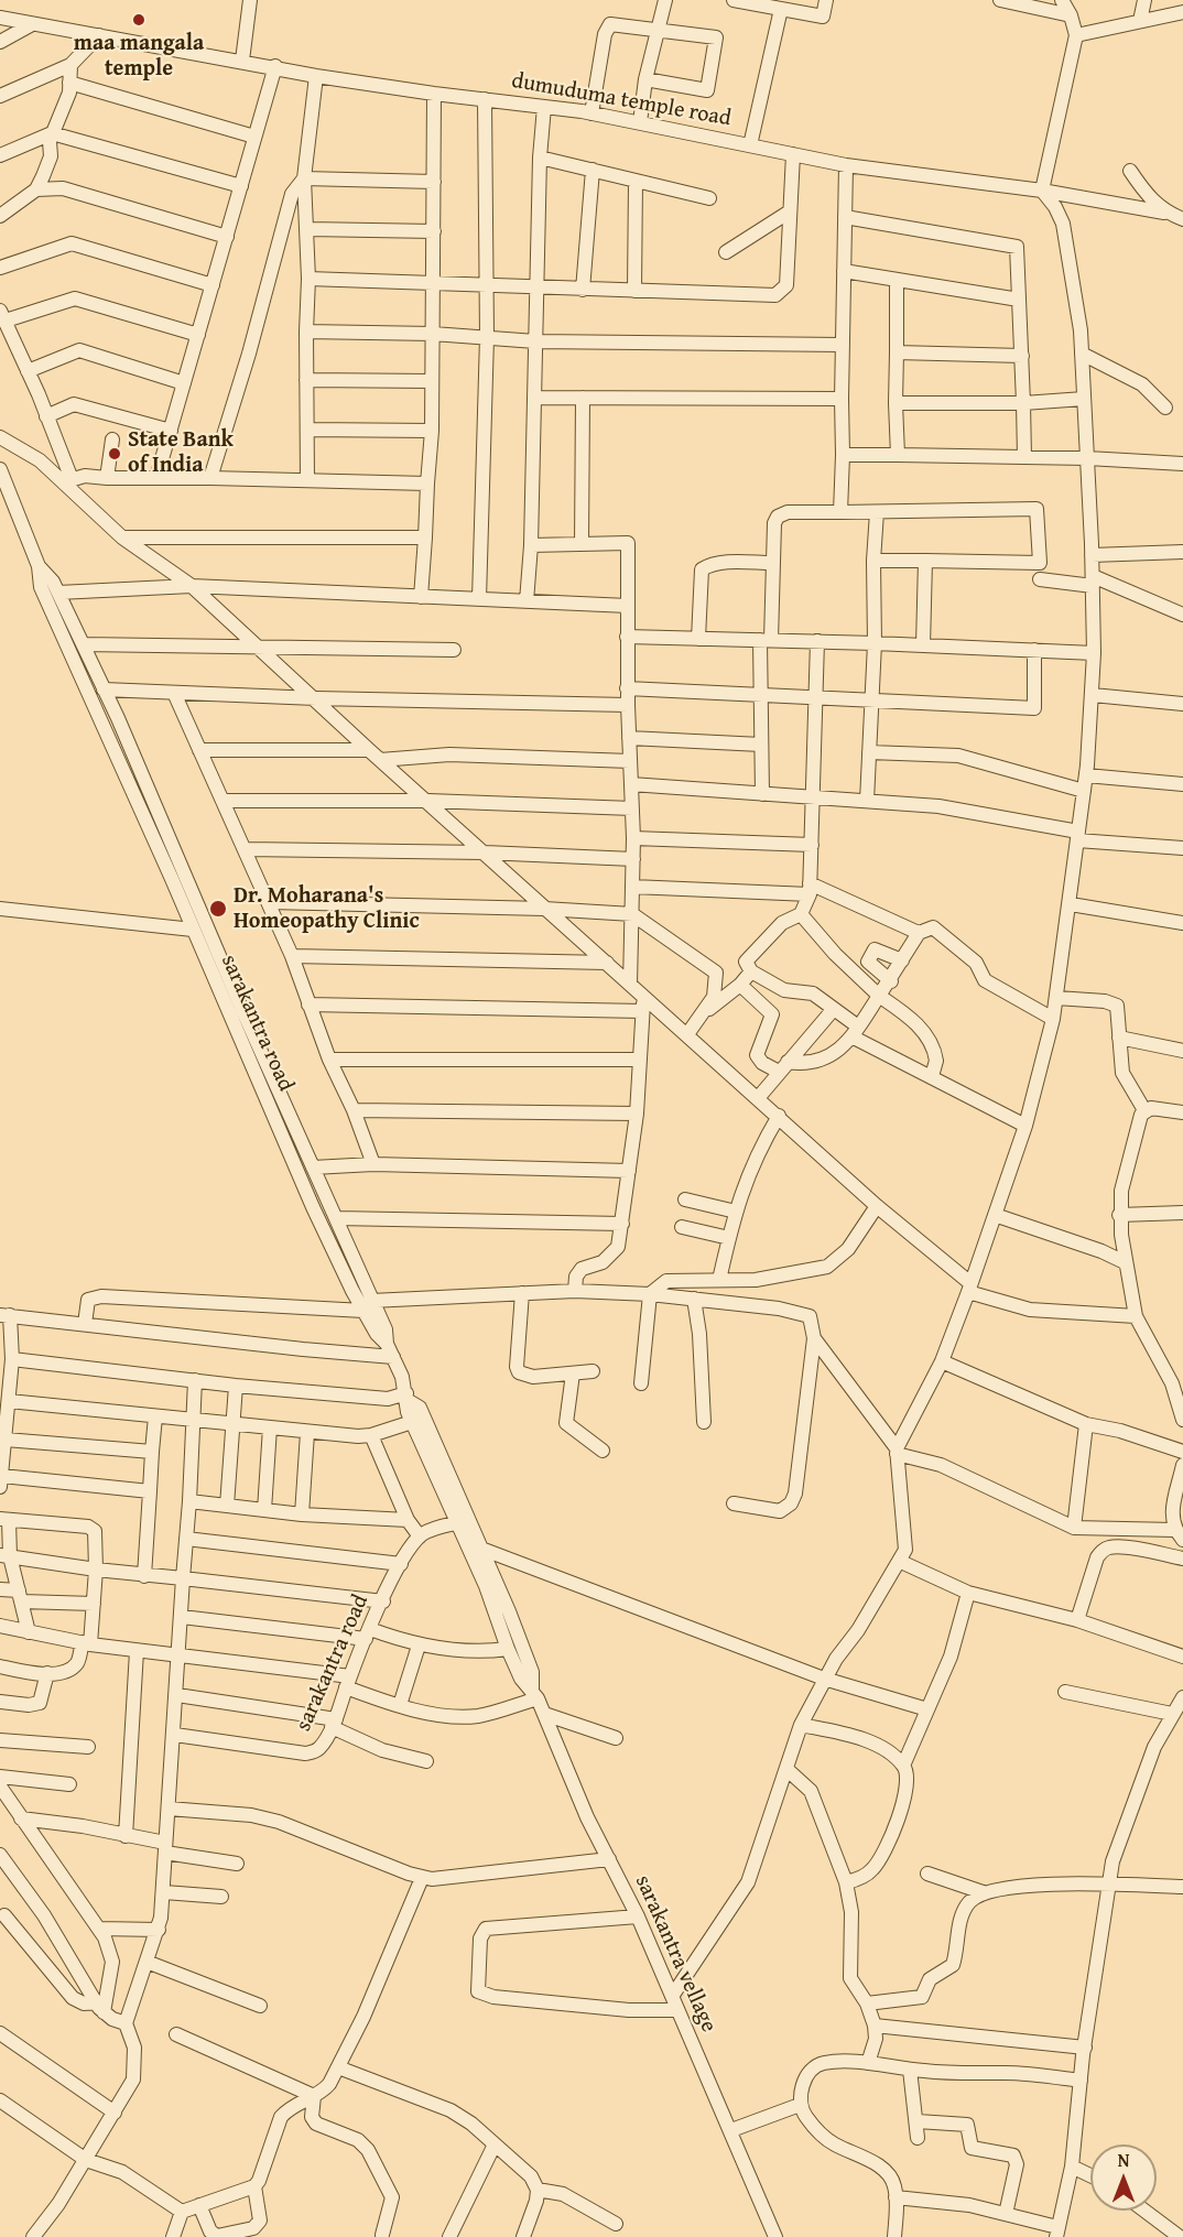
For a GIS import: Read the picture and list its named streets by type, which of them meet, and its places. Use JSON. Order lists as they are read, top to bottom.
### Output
{
  "streets": {
    "street": ["dumuduma temple road", "sarakantra road", "sarakantra vellage"]
  },
  "crossings": [
    ["sarakantra road", "sarakantra vellage"]
  ],
  "places": ["maa mangala temple", "State Bank of India", "Dr. Moharana's Homeopathy Clinic"],
  "north": "top"
}
